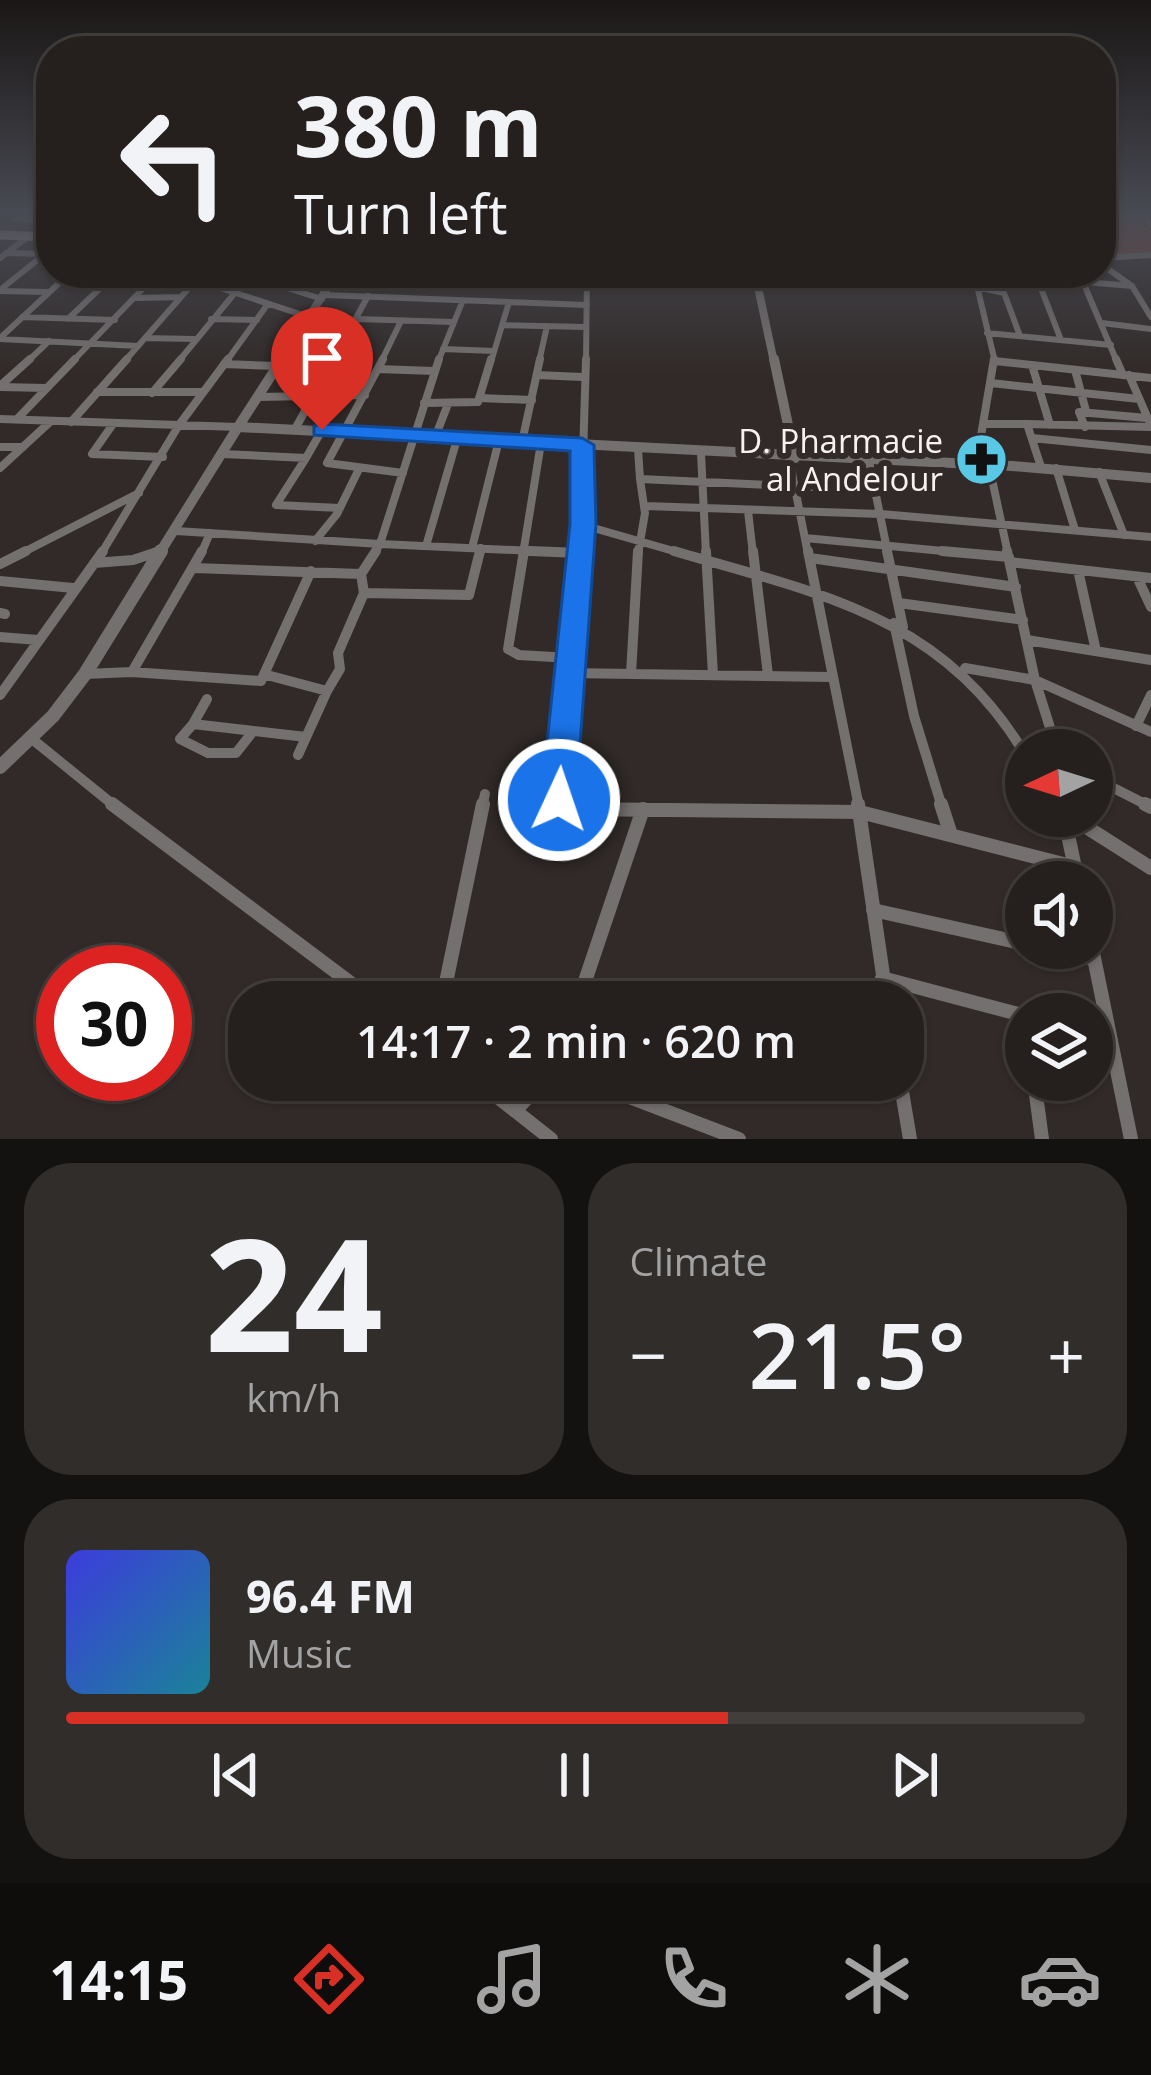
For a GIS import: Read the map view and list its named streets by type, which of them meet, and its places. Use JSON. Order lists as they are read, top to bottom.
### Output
{
  "places": {
    "pharmacy": ["D. Pharmacie al Andelour"]
  },
  "north": "left",
  "page": {
    "turn": ["380 m", "Turn left"],
    "limit": "30",
    "trip": "14:17 · 2 min · 620 m",
    "tile": [
      ["24", "km/h"],
      "Climate"
    ],
    "heat": ["−", "21.5°", "+"],
    "song": ["96.4 FM", "Music"],
    "tabs": "14:15"
  }
}
